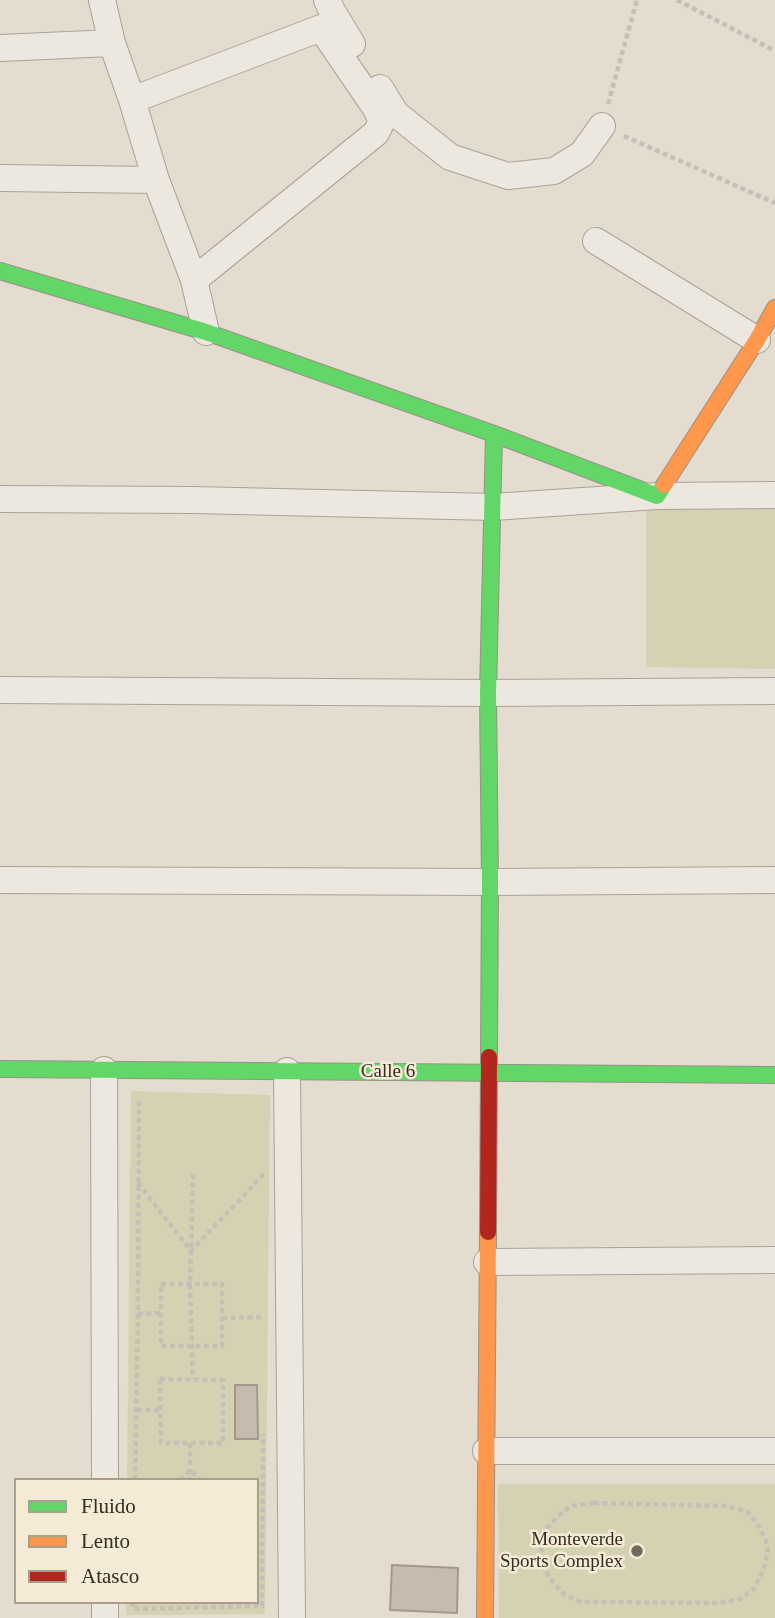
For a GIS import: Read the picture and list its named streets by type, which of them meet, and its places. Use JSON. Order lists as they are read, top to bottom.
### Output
{
  "streets": {
    "street": ["Calle 6"]
  },
  "places": ["Monteverde Sports Complex"],
  "legend": ["Fluido", "Lento", "Atasco"]
}
